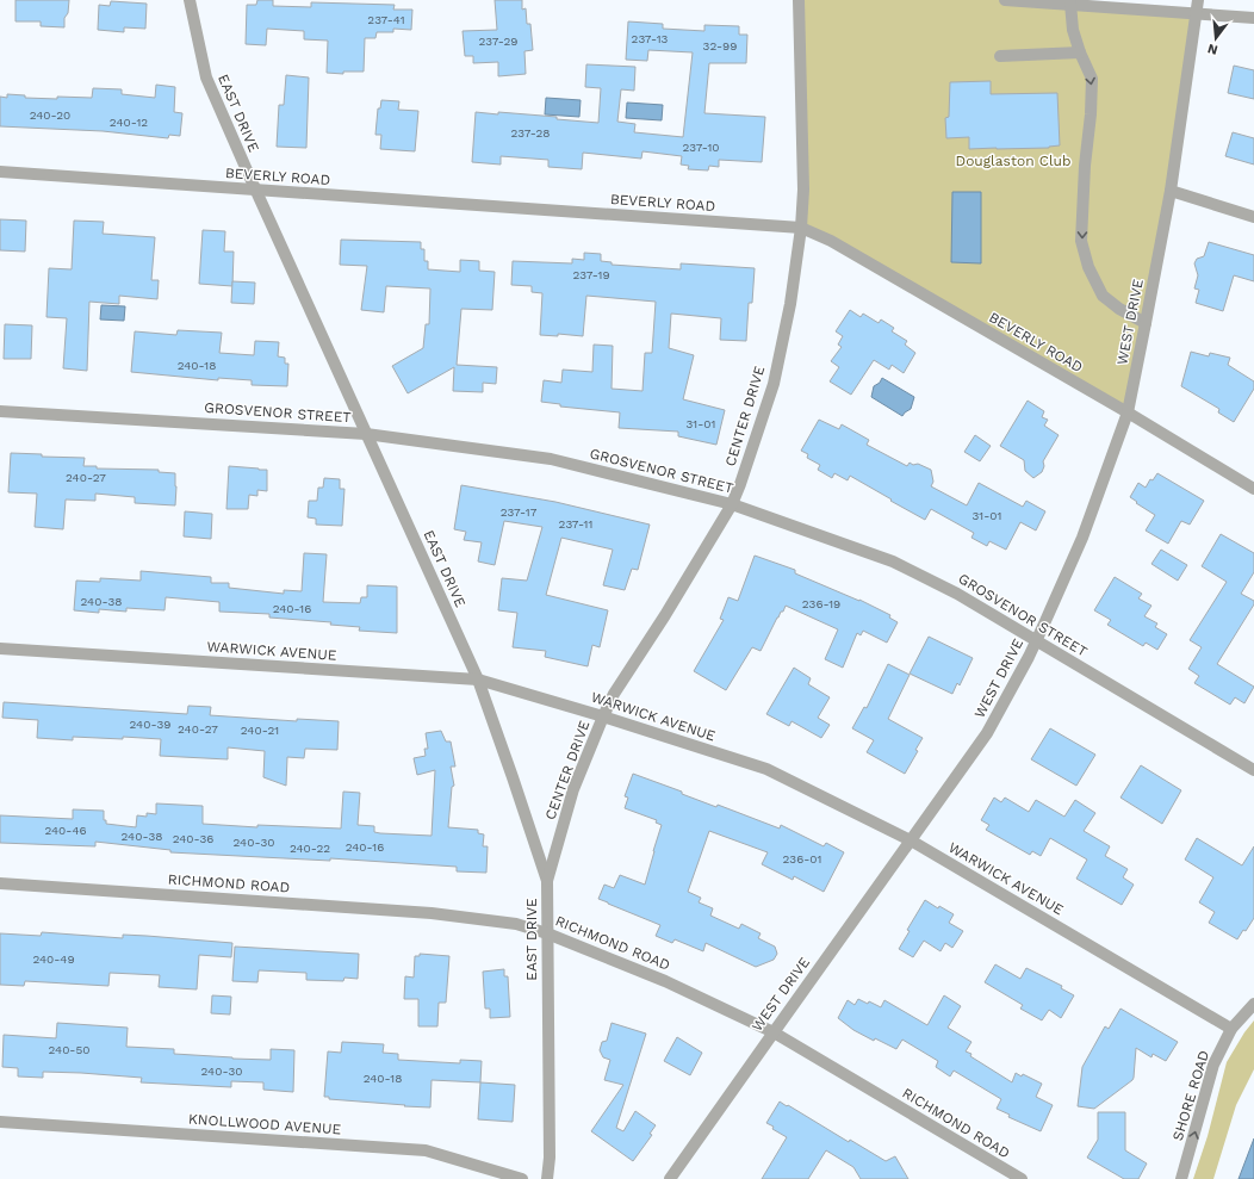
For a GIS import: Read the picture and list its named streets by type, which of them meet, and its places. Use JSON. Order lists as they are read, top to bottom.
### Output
{
  "streets": {
    "street": [
      "EAST DRIVE",
      "BEVERLY ROAD",
      "WEST DRIVE",
      "GROSVENOR STREET",
      "CENTER DRIVE",
      "WARWICK AVENUE",
      "RICHMOND ROAD",
      "SHORE ROAD",
      "KNOLLWOOD AVENUE"
    ]
  },
  "crossings": [
    ["EAST DRIVE", "BEVERLY ROAD"],
    ["EAST DRIVE", "GROSVENOR STREET"],
    ["EAST DRIVE", "CENTER DRIVE"],
    ["EAST DRIVE", "WARWICK AVENUE"],
    ["EAST DRIVE", "RICHMOND ROAD"],
    ["BEVERLY ROAD", "WEST DRIVE"],
    ["BEVERLY ROAD", "CENTER DRIVE"],
    ["WEST DRIVE", "GROSVENOR STREET"],
    ["WEST DRIVE", "WARWICK AVENUE"],
    ["WEST DRIVE", "RICHMOND ROAD"],
    ["GROSVENOR STREET", "CENTER DRIVE"],
    ["CENTER DRIVE", "WARWICK AVENUE"],
    ["WARWICK AVENUE", "SHORE ROAD"]
  ],
  "one_way": ["SHORE ROAD"],
  "parks": ["Douglaston Club"],
  "house_numbers": [
    "237-41",
    "237-13",
    "237-29",
    "32-99",
    "240-20",
    "240-12",
    "237-28",
    "237-10",
    "237-19",
    "240-18",
    "31-01",
    "240-27",
    "237-17",
    "31-01",
    "237-11",
    "240-38",
    "236-19",
    "240-16",
    "240-39",
    "240-27",
    "240-21",
    "240-46",
    "240-38",
    "240-36",
    "240-30",
    "240-16",
    "240-22",
    "236-01",
    "240-49",
    "240-50",
    "240-30",
    "240-18"
  ],
  "north": "bottom"
}
